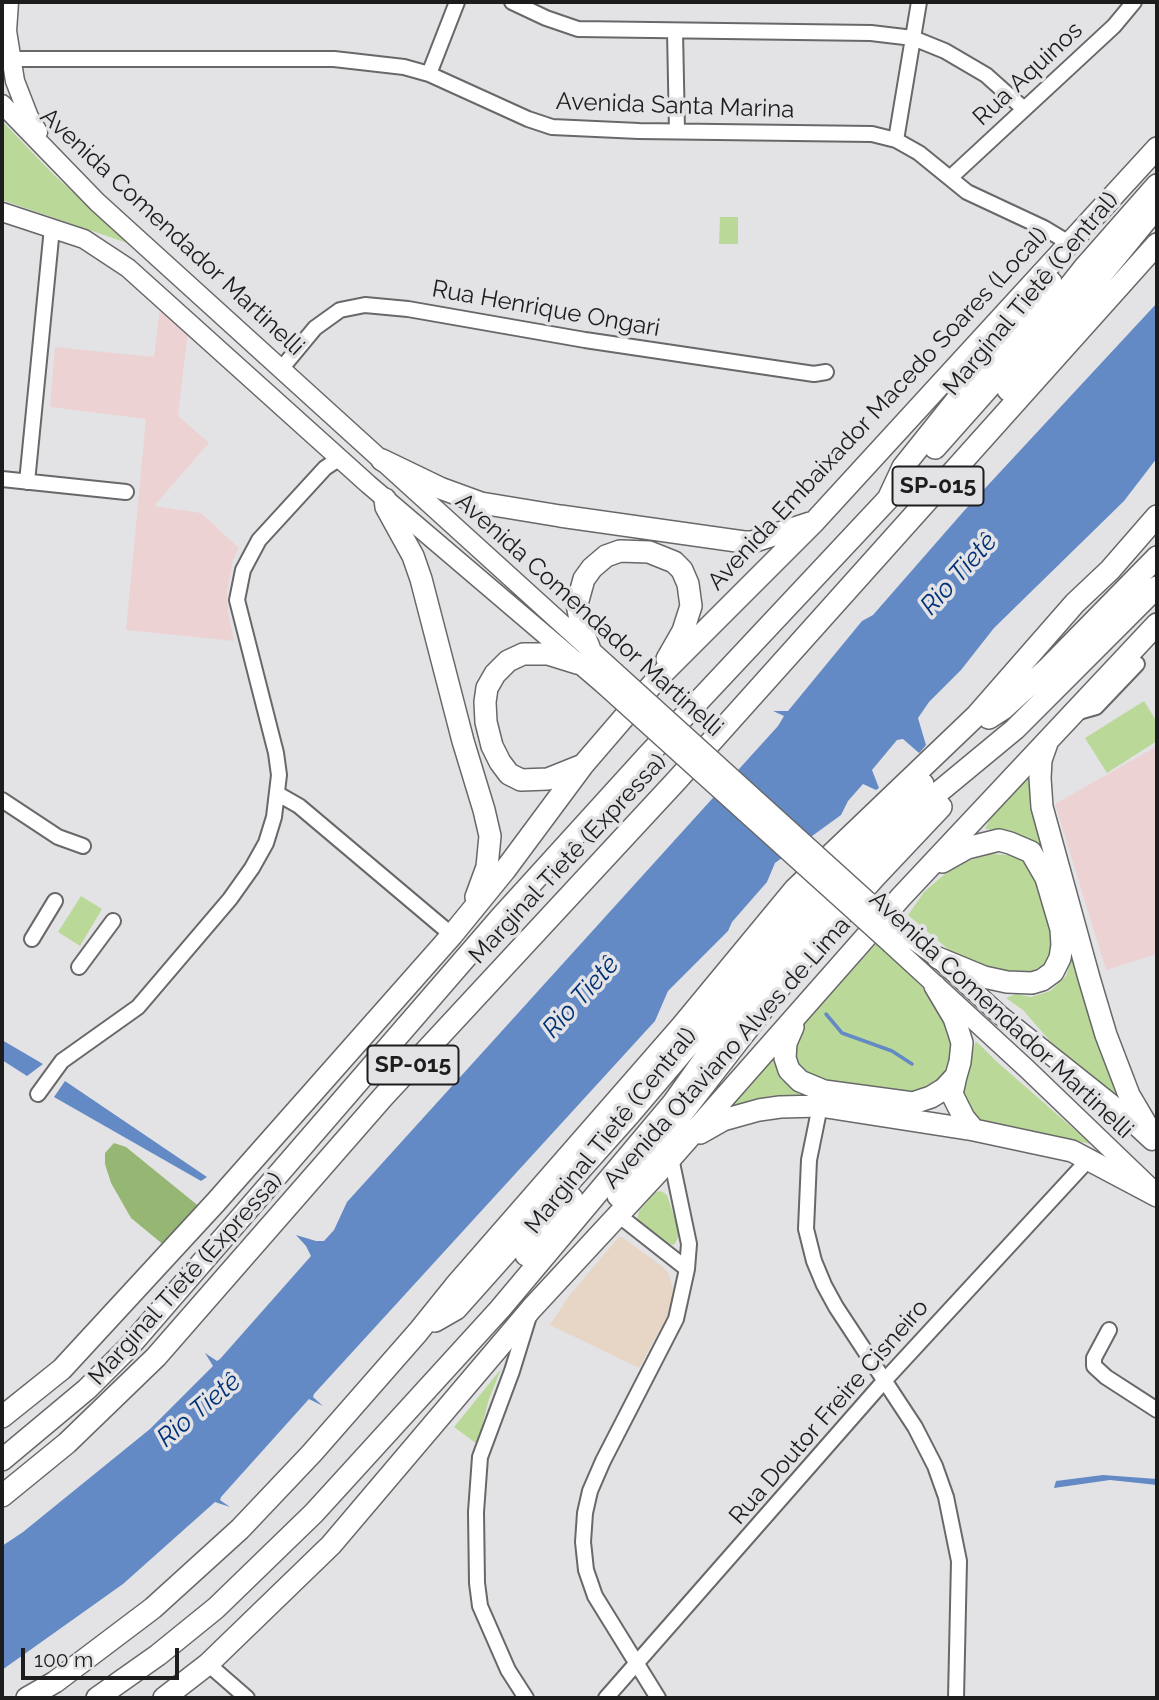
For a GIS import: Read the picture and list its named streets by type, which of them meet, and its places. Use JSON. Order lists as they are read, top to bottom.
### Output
{
  "streets": {
    "highway": [
      "Marginal Tietê (Central)",
      "Avenida Embaixador Macedo Soares (Local)",
      "SP-015",
      "Marginal Tietê (Expressa)",
      "Avenida Otaviano Alves de Lima"
    ],
    "main road": ["Avenida Comendador Martinelli"],
    "street": [
      "Rua Aquinos",
      "Avenida Santa Marina",
      "Rua Henrique Ongari",
      "Rua Doutor Freire Cisneiro"
    ]
  },
  "crossings": [
    ["Rua Aquinos", "Avenida Santa Marina"],
    ["Avenida Santa Marina", "Avenida Embaixador Macedo Soares (Local)"],
    ["Avenida Comendador Martinelli", "Rua Henrique Ongari"],
    ["Marginal Tietê (Central)", "Avenida Otaviano Alves de Lima"]
  ],
  "water": ["Rio Tietê"],
  "scale_bar": "100 m"
}
